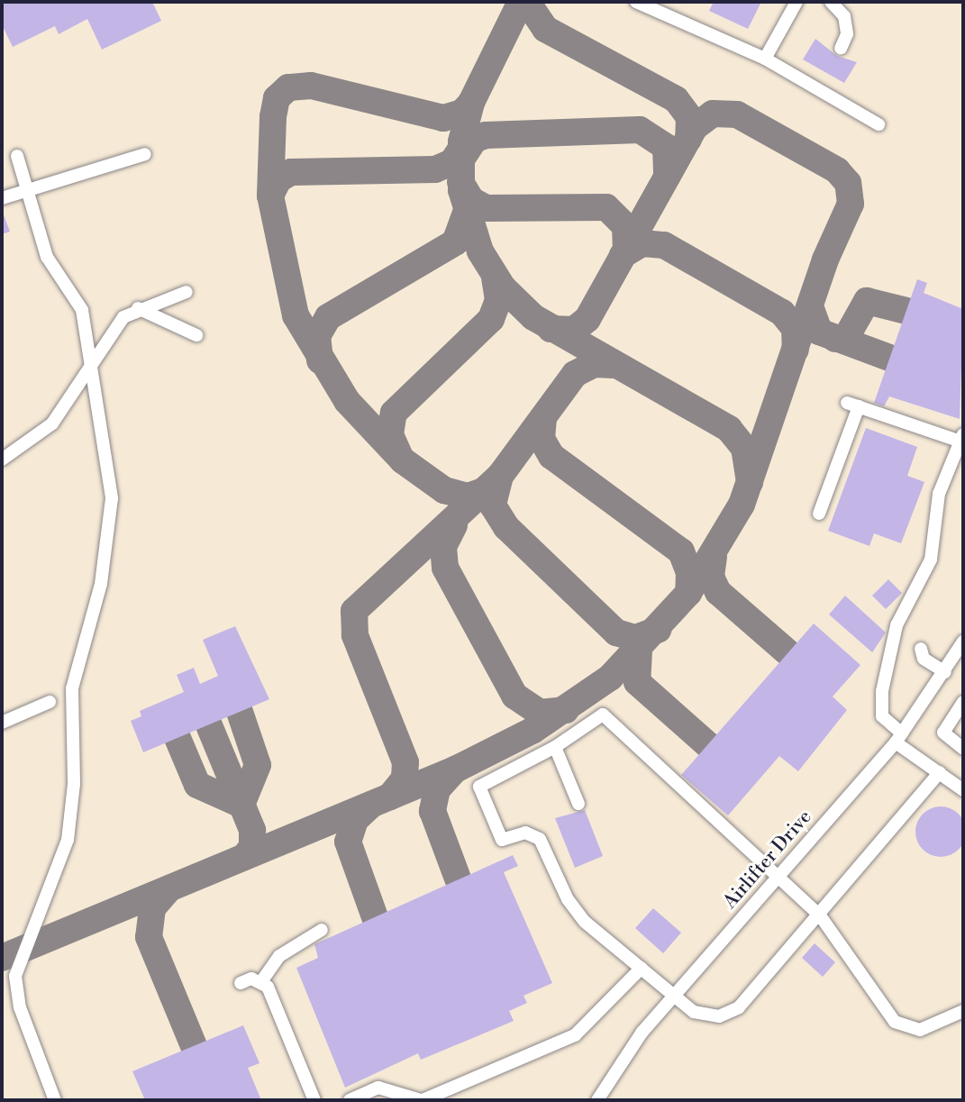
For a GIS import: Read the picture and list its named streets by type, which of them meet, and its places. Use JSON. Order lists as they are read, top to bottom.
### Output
{
  "streets": {
    "street": ["Airlifter Drive"]
  }
}
